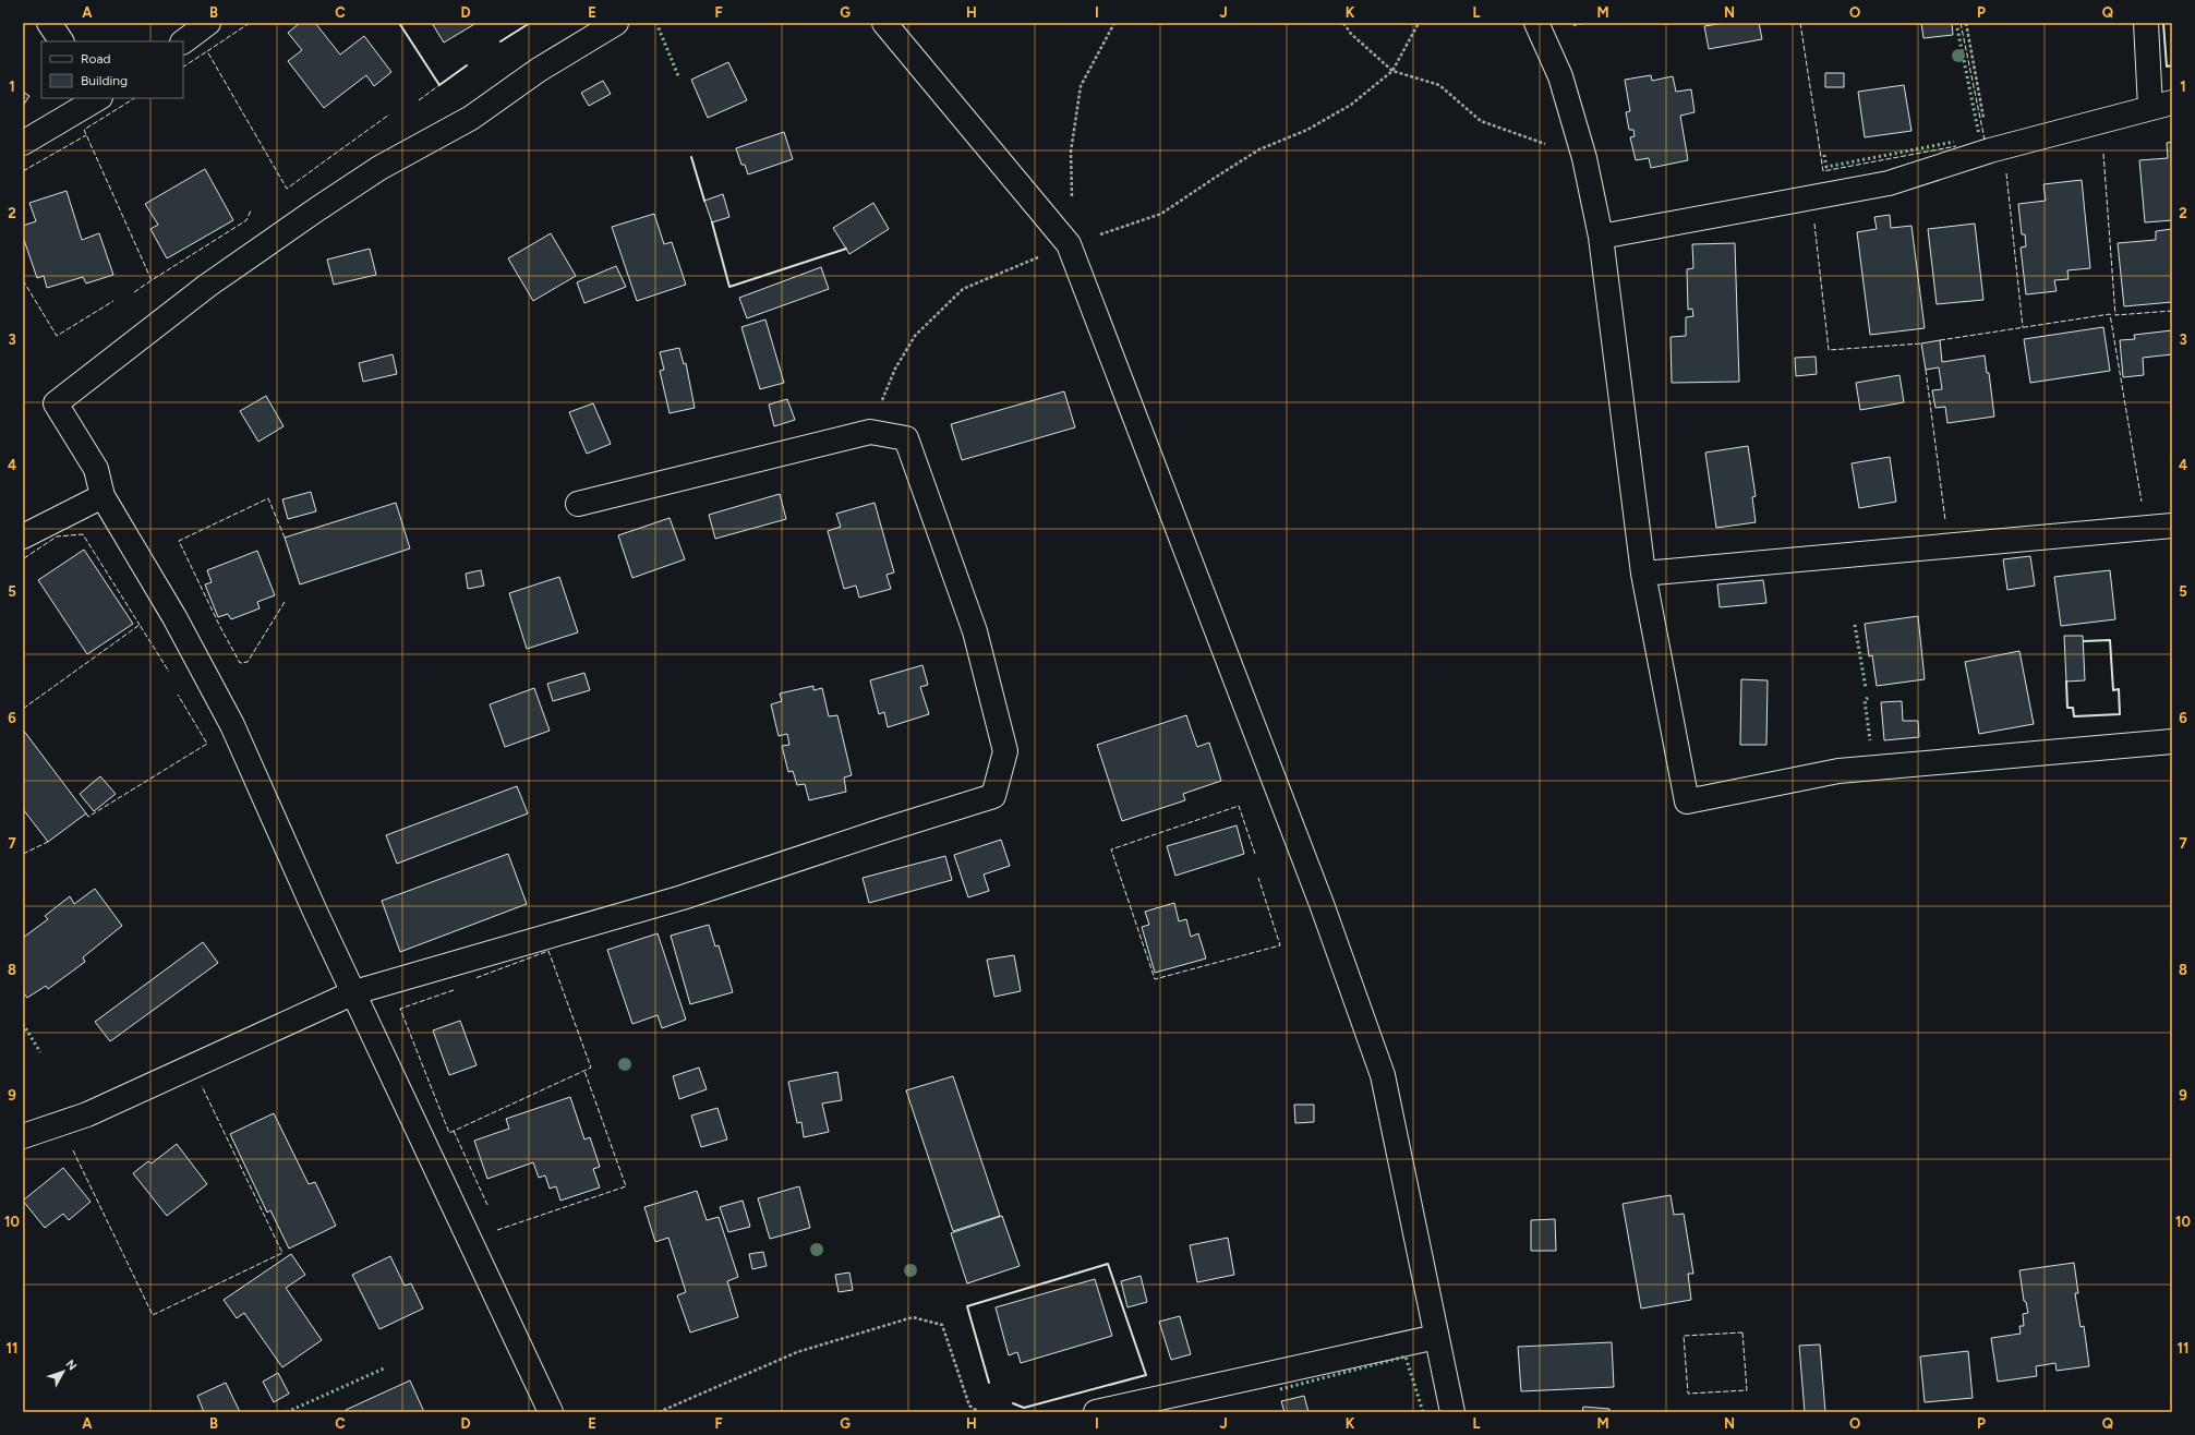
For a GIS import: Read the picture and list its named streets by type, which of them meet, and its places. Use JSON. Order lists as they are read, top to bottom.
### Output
{
  "legend": ["Road", "Building"],
  "north": "top right",
  "grid": {
    "columns": [
      "A",
      "B",
      "C",
      "D",
      "E",
      "F",
      "G",
      "H",
      "I",
      "J",
      "K",
      "L",
      "M",
      "N",
      "O",
      "P",
      "Q"
    ],
    "rows": [
      "1",
      "2",
      "3",
      "4",
      "5",
      "6",
      "7",
      "8",
      "9",
      "10",
      "11"
    ]
  }
}
